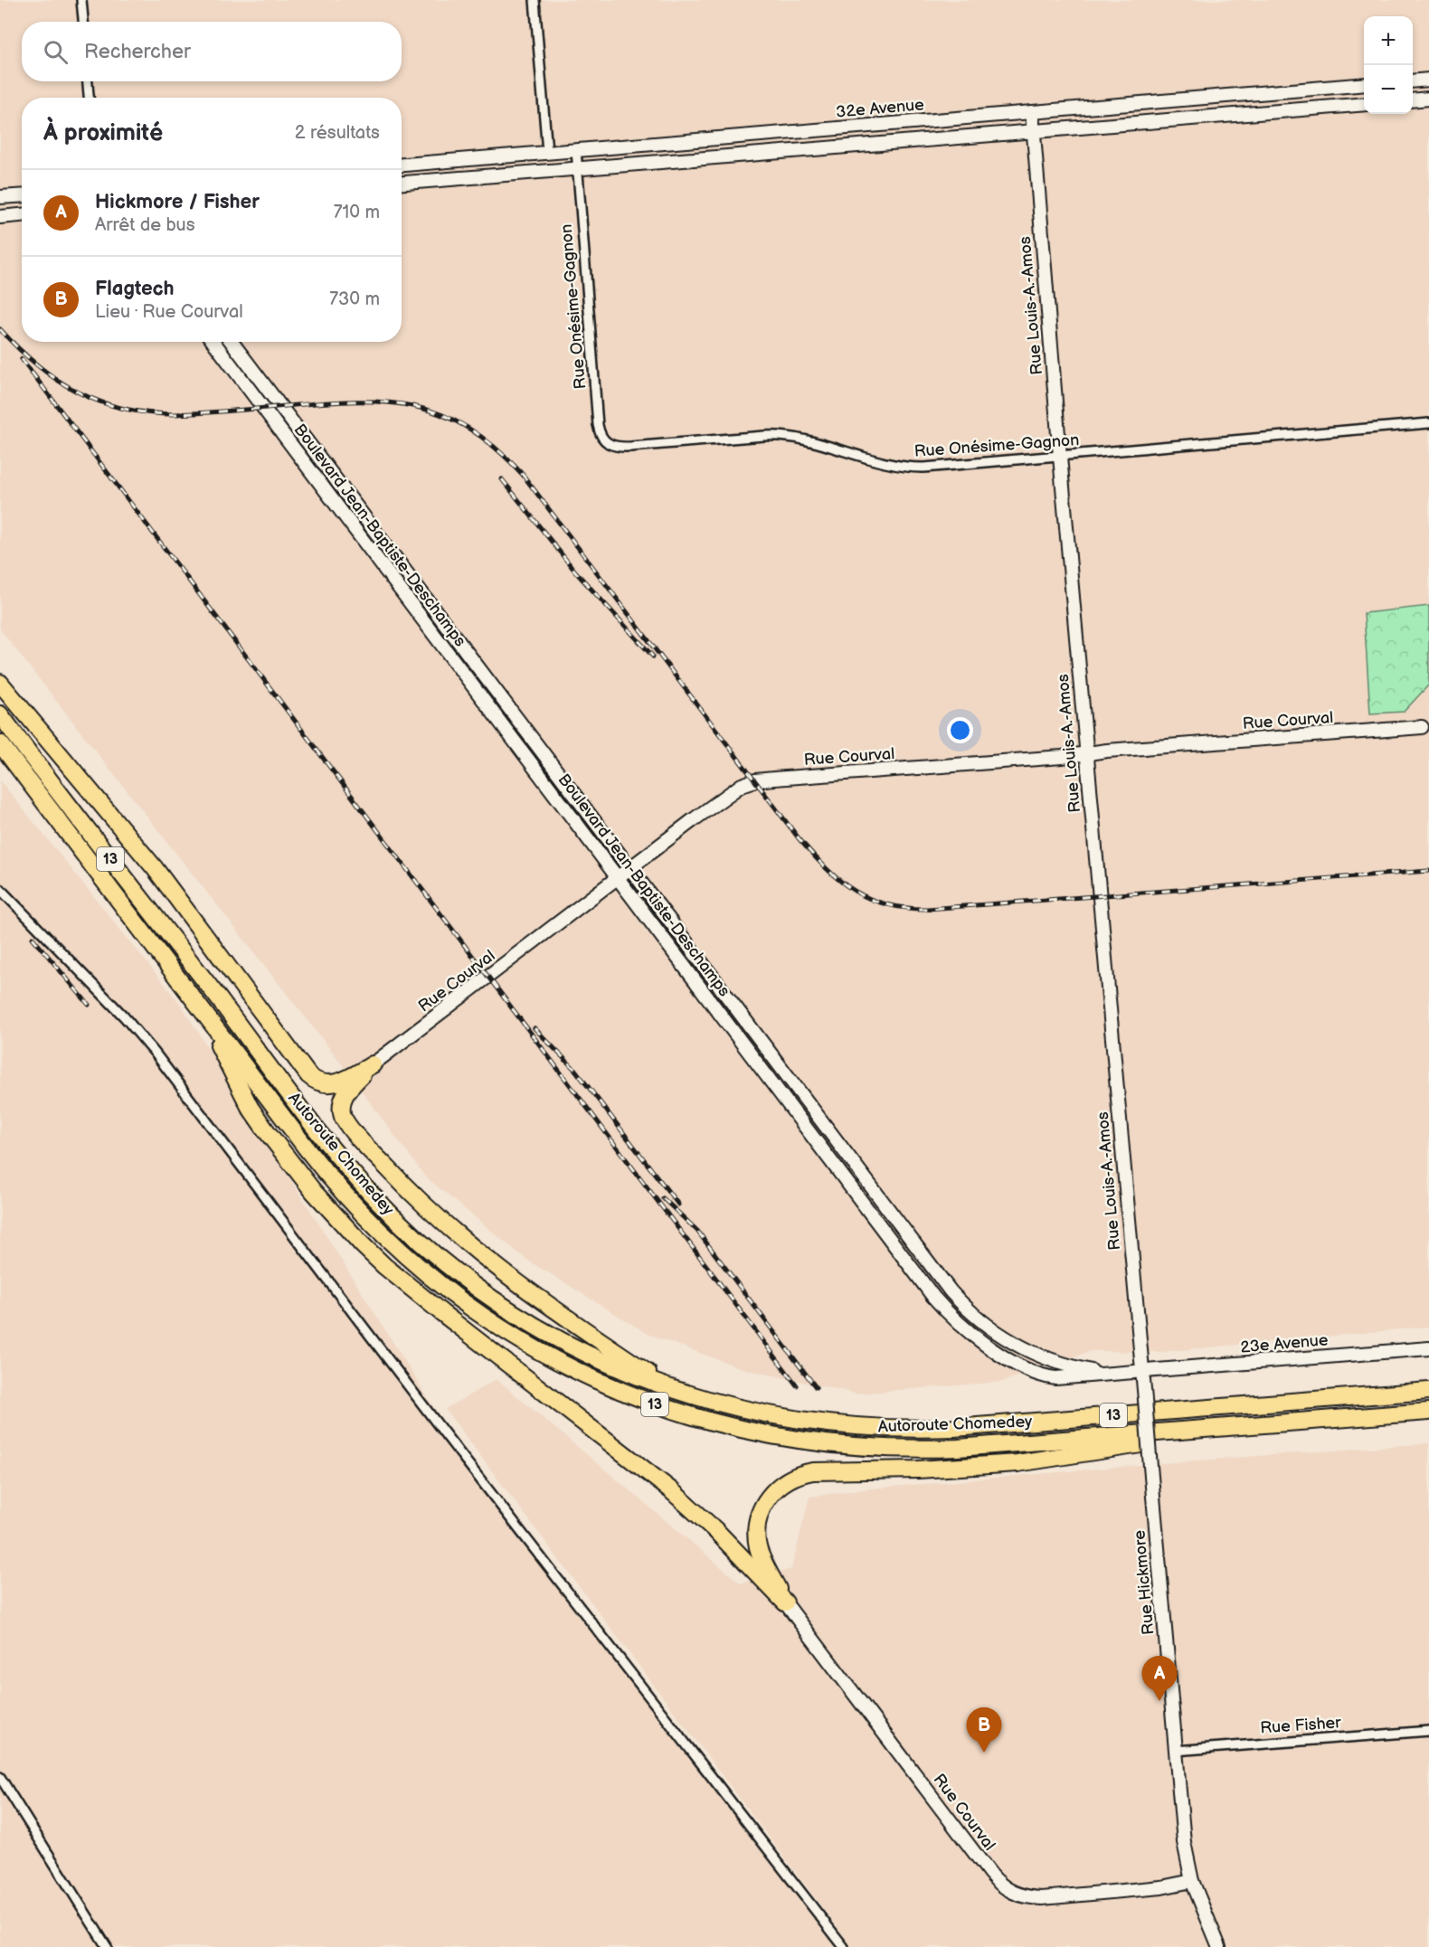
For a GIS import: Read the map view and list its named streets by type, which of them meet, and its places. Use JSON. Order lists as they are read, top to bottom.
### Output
{
  "streets": {
    "highway": ["13", "Autoroute Chomedey"],
    "street": [
      "32e Avenue",
      "Rue Louis-A.-Amos",
      "Rue Onésime-Gagnon",
      "Boulevard Jean-Baptiste-Deschamps",
      "Rue Courval",
      "23e Avenue",
      "Rue Hickmore",
      "Rue Fisher"
    ]
  },
  "crossings": [
    ["32e Avenue", "Rue Louis-A.-Amos"],
    ["32e Avenue", "Rue Onésime-Gagnon"],
    ["Rue Louis-A.-Amos", "Rue Onésime-Gagnon"],
    ["Rue Louis-A.-Amos", "Boulevard Jean-Baptiste-Deschamps"],
    ["Rue Louis-A.-Amos", "Rue Courval"],
    ["Rue Louis-A.-Amos", "23e Avenue"],
    ["Rue Louis-A.-Amos", "Rue Hickmore"],
    ["Boulevard Jean-Baptiste-Deschamps", "Rue Courval"],
    ["Boulevard Jean-Baptiste-Deschamps", "23e Avenue"],
    ["Boulevard Jean-Baptiste-Deschamps", "Rue Hickmore"],
    ["Rue Courval", "Rue Hickmore"],
    ["23e Avenue", "Rue Hickmore"],
    ["Rue Hickmore", "Rue Fisher"]
  ],
  "page": {
    "map_buttons": ["+", "−"],
    "search": "Rechercher",
    "heading": ["À proximité", "2 résultats"],
    "list": [
      {
        "mark": "A",
        "name": "Hickmore / Fisher",
        "note": "Arrêt de bus",
        "value": "710 m"
      },
      {
        "mark": "B",
        "name": "Flagtech",
        "note": "Lieu · Rue Courval",
        "value": "730 m"
      }
    ],
    "pins": ["A", "B"]
  }
}
